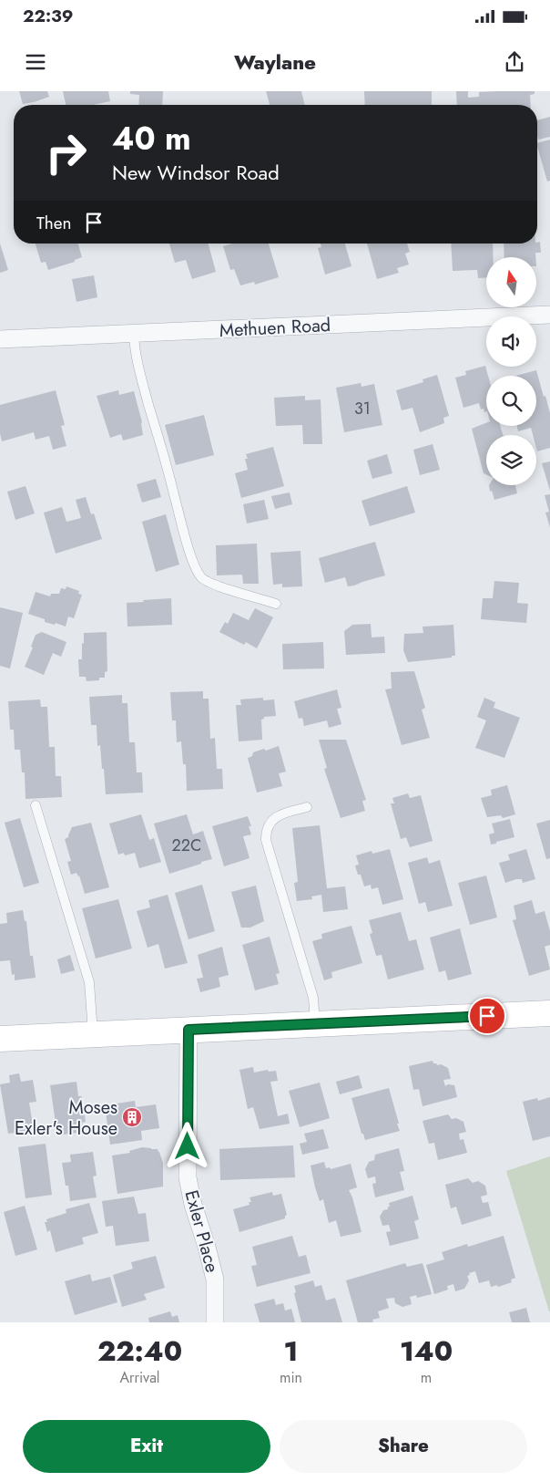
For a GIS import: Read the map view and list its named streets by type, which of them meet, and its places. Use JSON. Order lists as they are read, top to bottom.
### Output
{
  "streets": {
    "street": ["Methuen Road", "Exler Place"]
  },
  "places": {
    "building": ["Moses Exler's House"]
  },
  "house_numbers": ["31", "22C"],
  "north": "top",
  "page": {
    "status": "22:39",
    "header": "Waylane",
    "turn": ["40 m", "New Windsor Road"],
    "then": "Then",
    "eta": [
      "22:40",
      "Arrival",
      "1",
      "min",
      "140",
      "m"
    ],
    "buttons": ["Exit", "Share"]
  }
}
